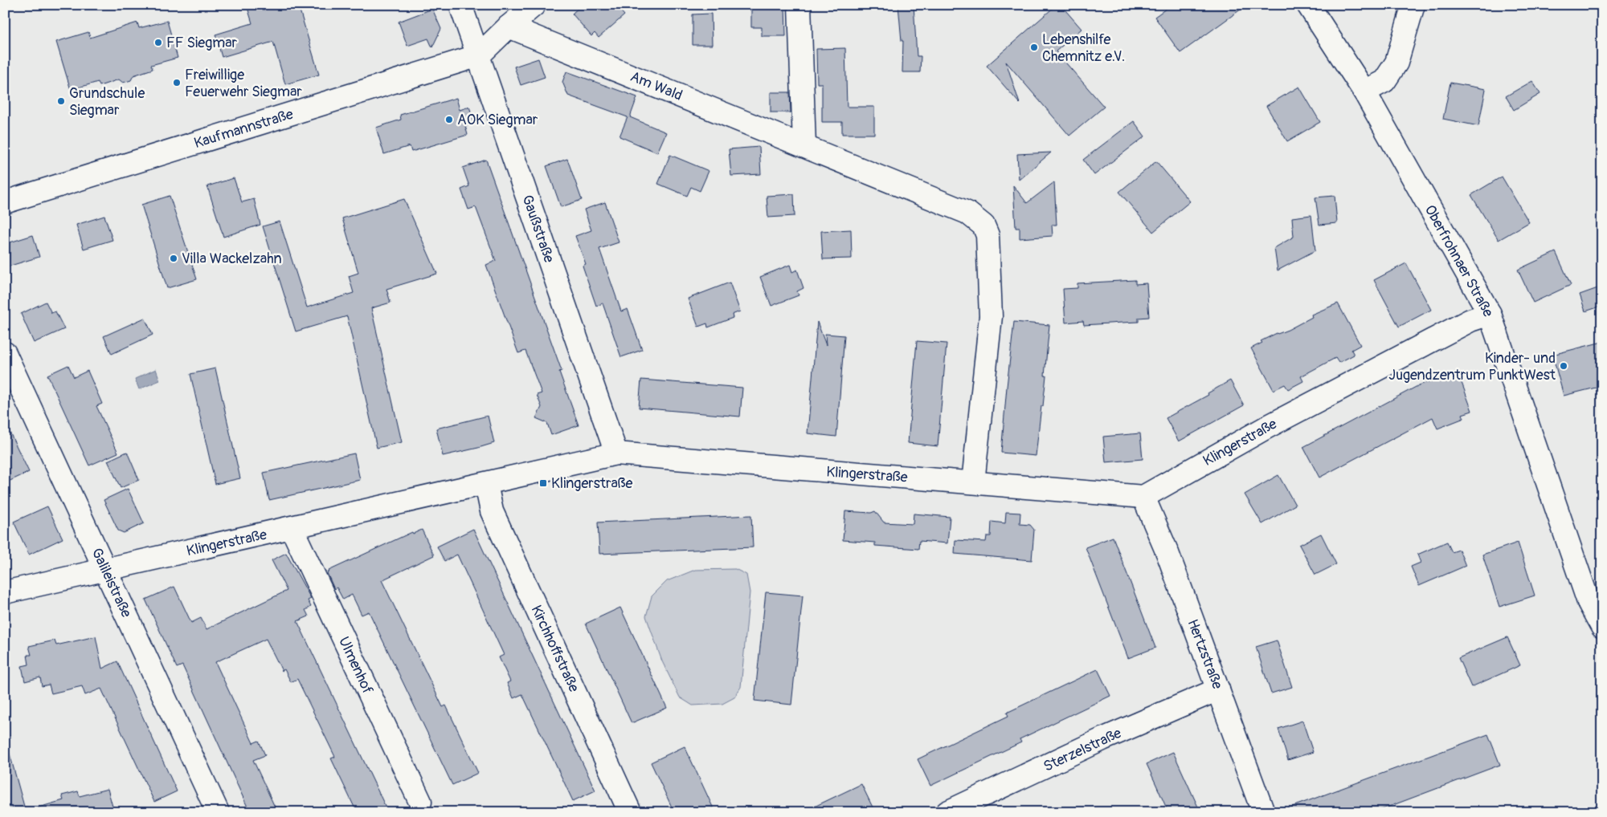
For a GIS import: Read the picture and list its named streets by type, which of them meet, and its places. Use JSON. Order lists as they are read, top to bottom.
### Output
{
  "streets": {
    "street": [
      "Am Wald",
      "Kaufmannstraße",
      "Gaußstraße",
      "Oberfrohnaer Straße",
      "Klingerstraße",
      "Galileistraße",
      "Kirchhoffstraße",
      "Hertzstraße",
      "Ulmenhof",
      "Sterzelstraße"
    ]
  },
  "crossings": [
    ["Am Wald", "Kaufmannstraße"],
    ["Am Wald", "Klingerstraße"],
    ["Kaufmannstraße", "Gaußstraße"],
    ["Gaußstraße", "Klingerstraße"],
    ["Oberfrohnaer Straße", "Klingerstraße"],
    ["Klingerstraße", "Galileistraße"],
    ["Klingerstraße", "Kirchhoffstraße"],
    ["Klingerstraße", "Hertzstraße"],
    ["Klingerstraße", "Ulmenhof"],
    ["Hertzstraße", "Sterzelstraße"]
  ],
  "places": {
    "other": [
      "FF Siegmar",
      "Lebenshilfe Chemnitz e.V.",
      "Freiwillige Feuerwehr Siegmar",
      "Grundschule Siegmar",
      "AOK Siegmar",
      "Villa Wackelzahn",
      "Kinder- und Jugendzentrum PunktWest"
    ],
    "transit": ["Klingerstraße"]
  }
}
